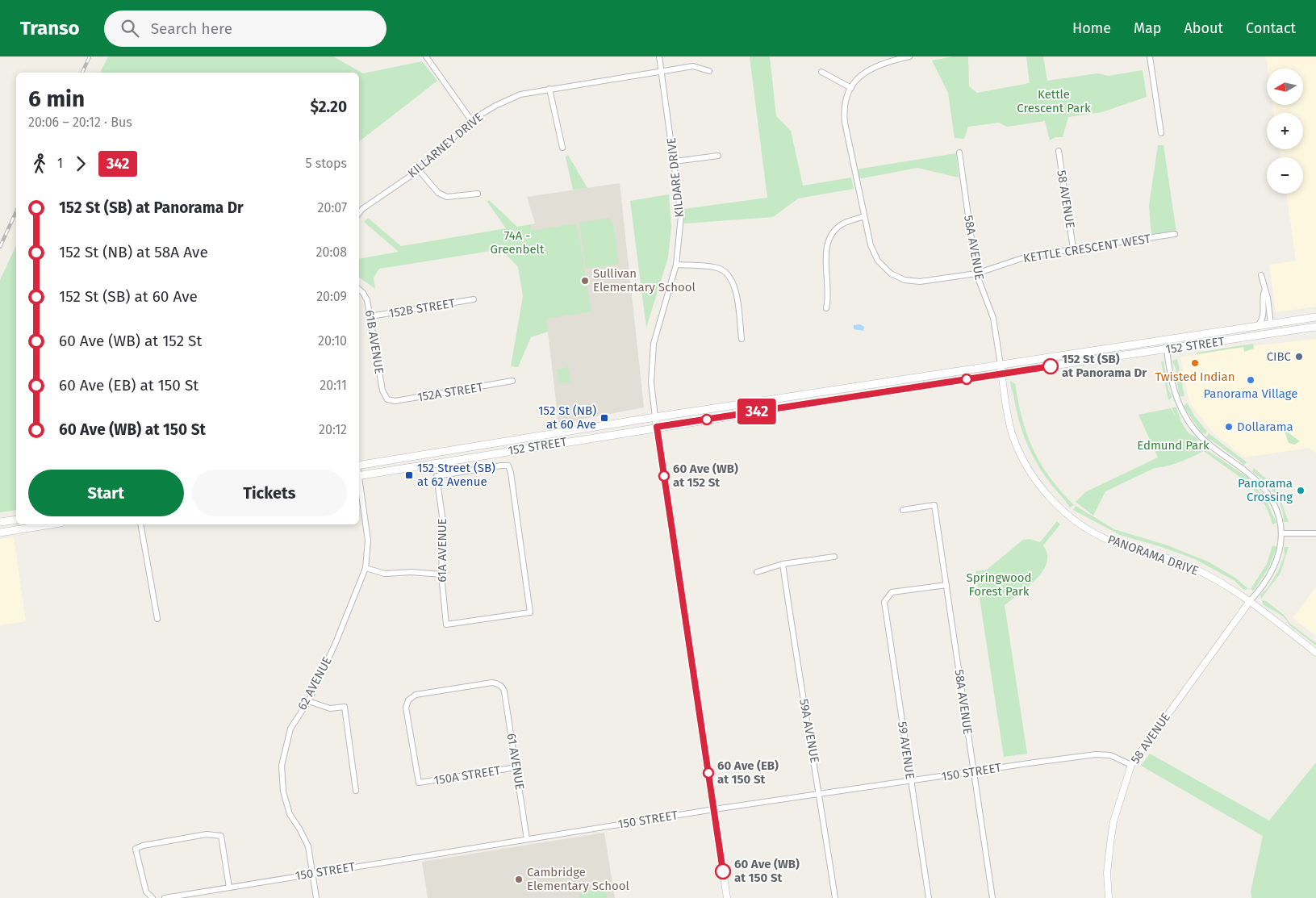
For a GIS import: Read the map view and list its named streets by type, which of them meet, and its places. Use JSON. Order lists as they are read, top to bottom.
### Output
{
  "streets": {
    "main road": ["152 STREET"],
    "street": [
      "KILLARNEY DRIVE",
      "KILDARE DRIVE",
      "58 AVENUE",
      "58A AVENUE",
      "KETTLE CRESCENT WEST",
      "152B STREET",
      "61B AVENUE",
      "152A STREET",
      "61A AVENUE",
      "PANORAMA DRIVE",
      "62 AVENUE",
      "59A AVENUE",
      "59 AVENUE",
      "61 AVENUE",
      "150 STREET",
      "150A STREET"
    ]
  },
  "crossings": [
    ["KILLARNEY DRIVE", "KILDARE DRIVE"],
    ["KILDARE DRIVE", "152 STREET"],
    ["58 AVENUE", "KETTLE CRESCENT WEST"],
    ["58 AVENUE", "PANORAMA DRIVE"],
    ["58 AVENUE", "150 STREET"],
    ["58A AVENUE", "KETTLE CRESCENT WEST"],
    ["58A AVENUE", "152 STREET"],
    ["58A AVENUE", "PANORAMA DRIVE"],
    ["58A AVENUE", "59 AVENUE"],
    ["58A AVENUE", "150 STREET"],
    ["152B STREET", "61B AVENUE"],
    ["61B AVENUE", "152A STREET"],
    ["152 STREET", "PANORAMA DRIVE"],
    ["62 AVENUE", "150 STREET"],
    ["59A AVENUE", "150 STREET"],
    ["59 AVENUE", "150 STREET"],
    ["61 AVENUE", "150 STREET"],
    ["61 AVENUE", "150A STREET"]
  ],
  "parks": [
    "Kettle Crescent Park",
    "74A - Greenbelt",
    "Edmund Park",
    "Springwood Forest Park"
  ],
  "places": {
    "other": [
      "Sullivan Elementary School",
      "CIBC",
      "Twisted Indian",
      "152 St (SB) at Panorama Dr",
      "Panorama Village",
      "Dollarama",
      "60 Ave (WB) at 152 St",
      "Panorama Crossing",
      "60 Ave (EB) at 150 St",
      "60 Ave (WB) at 150 St",
      "Cambridge Elementary School"
    ],
    "transit": ["152 St (NB) at 60 Ave", "152 Street (SB) at 62 Avenue"]
  },
  "lines": ["bus line 342"],
  "north": "left",
  "page": {
    "header": "Transo",
    "search": "Search here",
    "nav": [
      "Home",
      "Map",
      "About",
      "Contact"
    ],
    "on_map": "342",
    "map_buttons": ["+", "−"],
    "heading": ["6 min", "20:06 – 20:12 · Bus", "$2.20"],
    "legs": ["1", "342", "5 stops"],
    "list": [
      {
        "name": "152 St (SB) at Panorama Dr",
        "value": "20:07"
      },
      {
        "name": "152 St (NB) at 58A Ave",
        "value": "20:08"
      },
      {
        "name": "152 St (SB) at 60 Ave",
        "value": "20:09"
      },
      {
        "name": "60 Ave (WB) at 152 St",
        "value": "20:10"
      },
      {
        "name": "60 Ave (EB) at 150 St",
        "value": "20:11"
      },
      {
        "name": "60 Ave (WB) at 150 St",
        "value": "20:12"
      }
    ],
    "buttons": ["Start", "Tickets"]
  }
}
